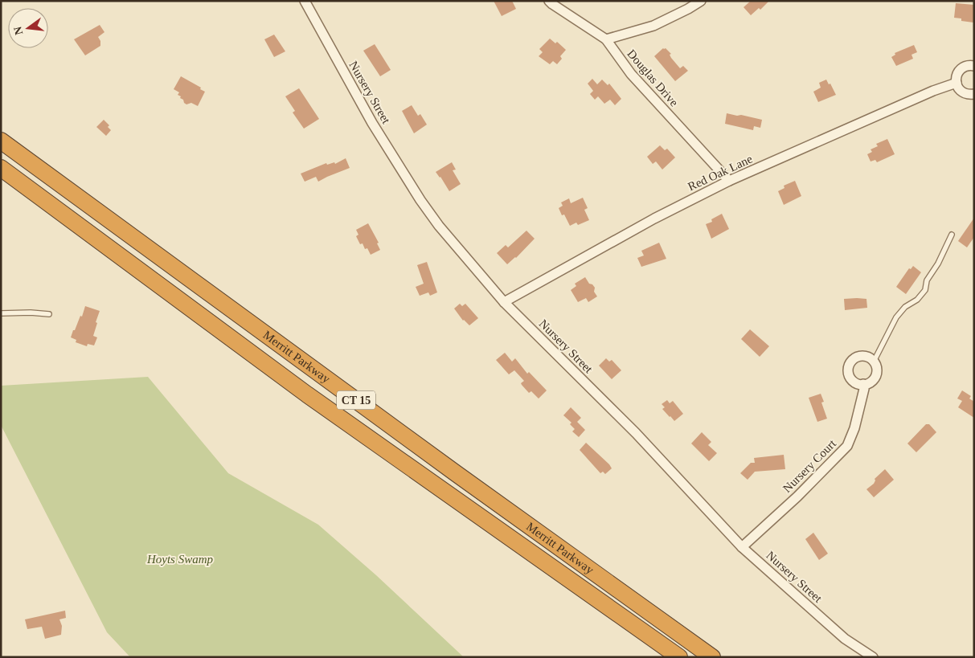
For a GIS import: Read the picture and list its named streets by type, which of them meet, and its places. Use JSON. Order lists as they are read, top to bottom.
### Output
{
  "streets": {
    "highway": ["Merritt Parkway", "CT 15"],
    "street": [
      "Douglas Drive",
      "Nursery Street",
      "Red Oak Lane",
      "Nursery Court"
    ]
  },
  "crossings": [
    ["Douglas Drive", "Red Oak Lane"],
    ["Nursery Street", "Red Oak Lane"],
    ["Nursery Street", "Nursery Court"]
  ],
  "parks": ["Hoyts Swamp"],
  "north": "left"
}
